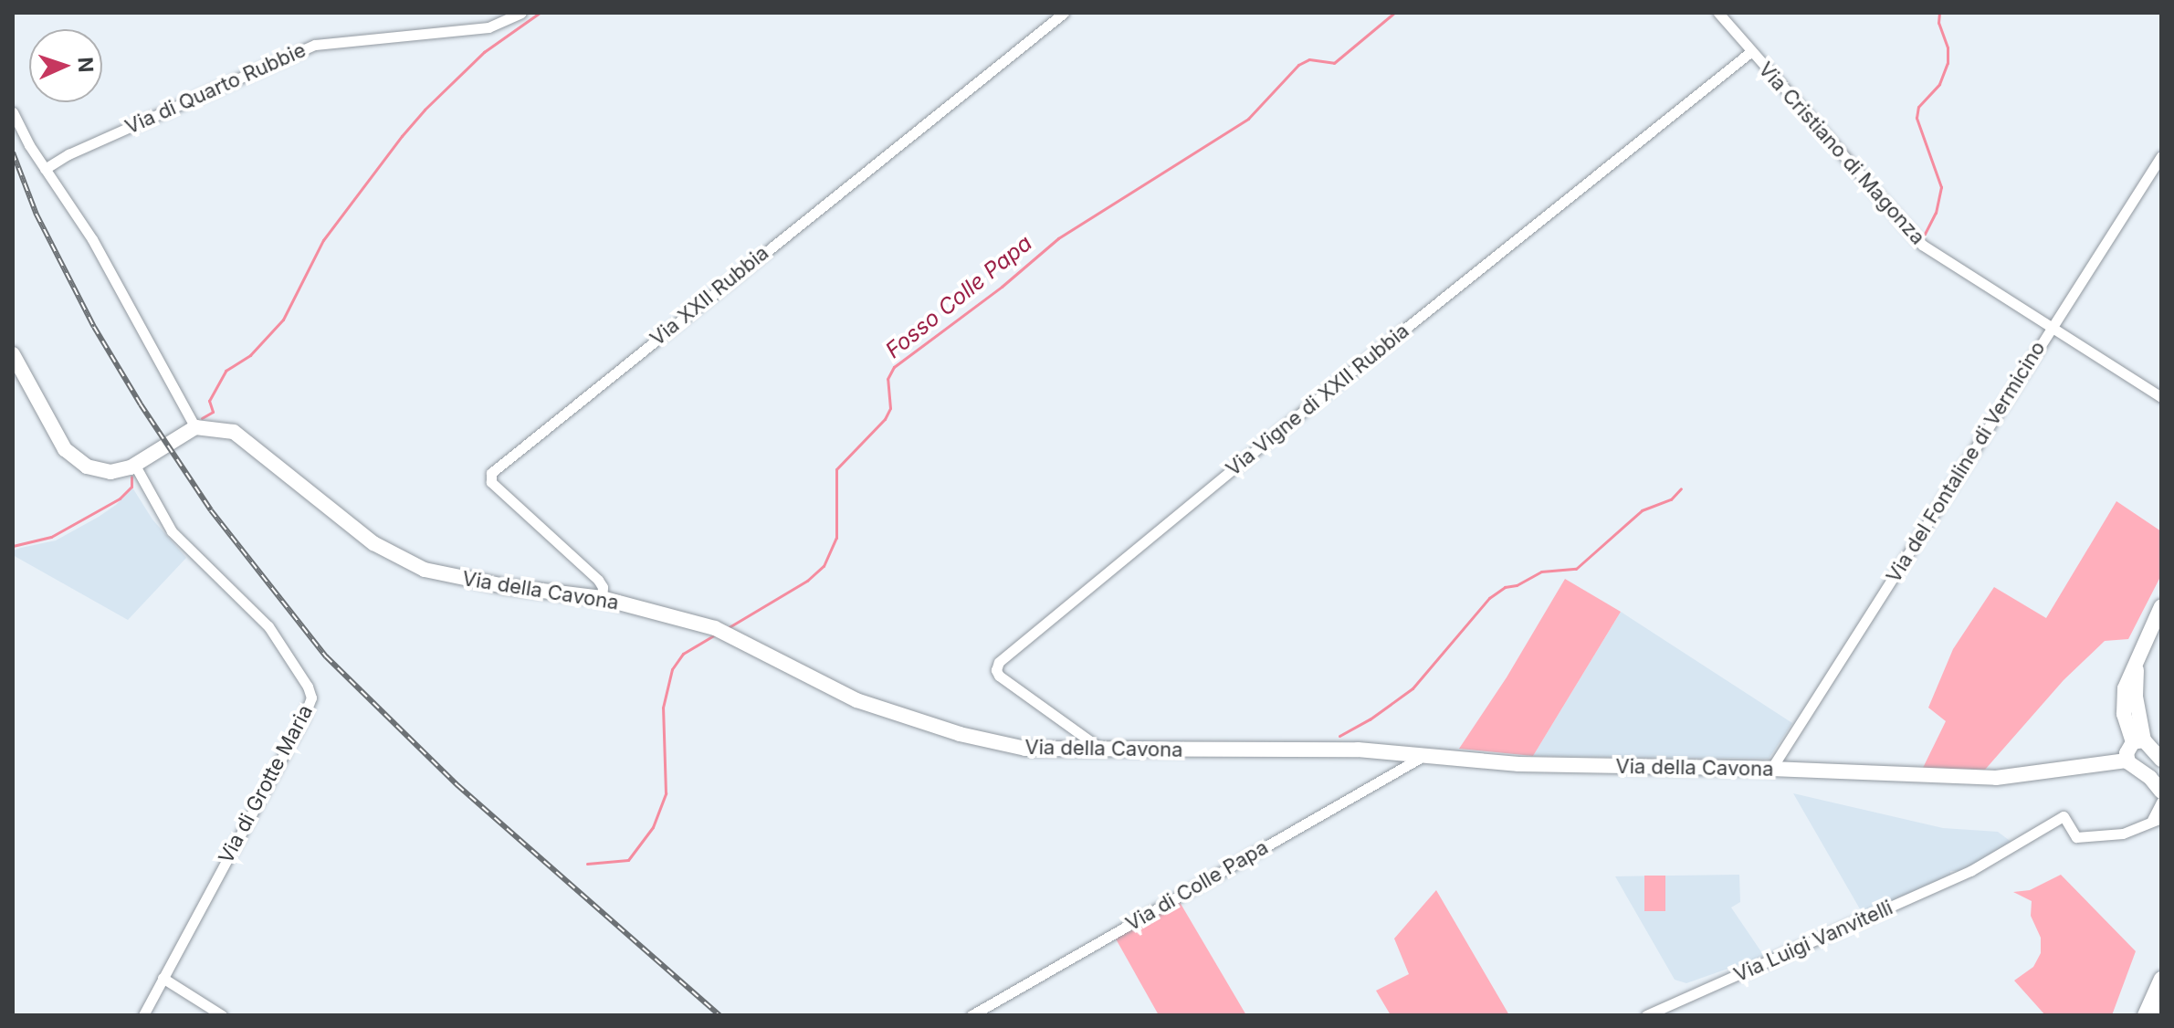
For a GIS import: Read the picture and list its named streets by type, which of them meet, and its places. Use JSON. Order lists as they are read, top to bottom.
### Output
{
  "streets": {
    "main road": ["Via della Cavona"],
    "street": [
      "Via di Quarto Rubbie",
      "Via Cristiano di Magonza",
      "Via XXII Rubbia",
      "Via Vigne di XXII Rubbia",
      "Via del Fontaline di Vermicino",
      "Via di Grotte Maria",
      "Via di Colle Papa",
      "Via Luigi Vanvitelli"
    ]
  },
  "crossings": [
    ["Via Cristiano di Magonza", "Via Vigne di XXII Rubbia"],
    ["Via Cristiano di Magonza", "Via del Fontaline di Vermicino"],
    ["Via XXII Rubbia", "Via della Cavona"],
    ["Via Vigne di XXII Rubbia", "Via della Cavona"],
    ["Via del Fontaline di Vermicino", "Via della Cavona"],
    ["Via della Cavona", "Via di Colle Papa"]
  ],
  "water": ["Fosso Colle Papa"],
  "north": "right"
}
